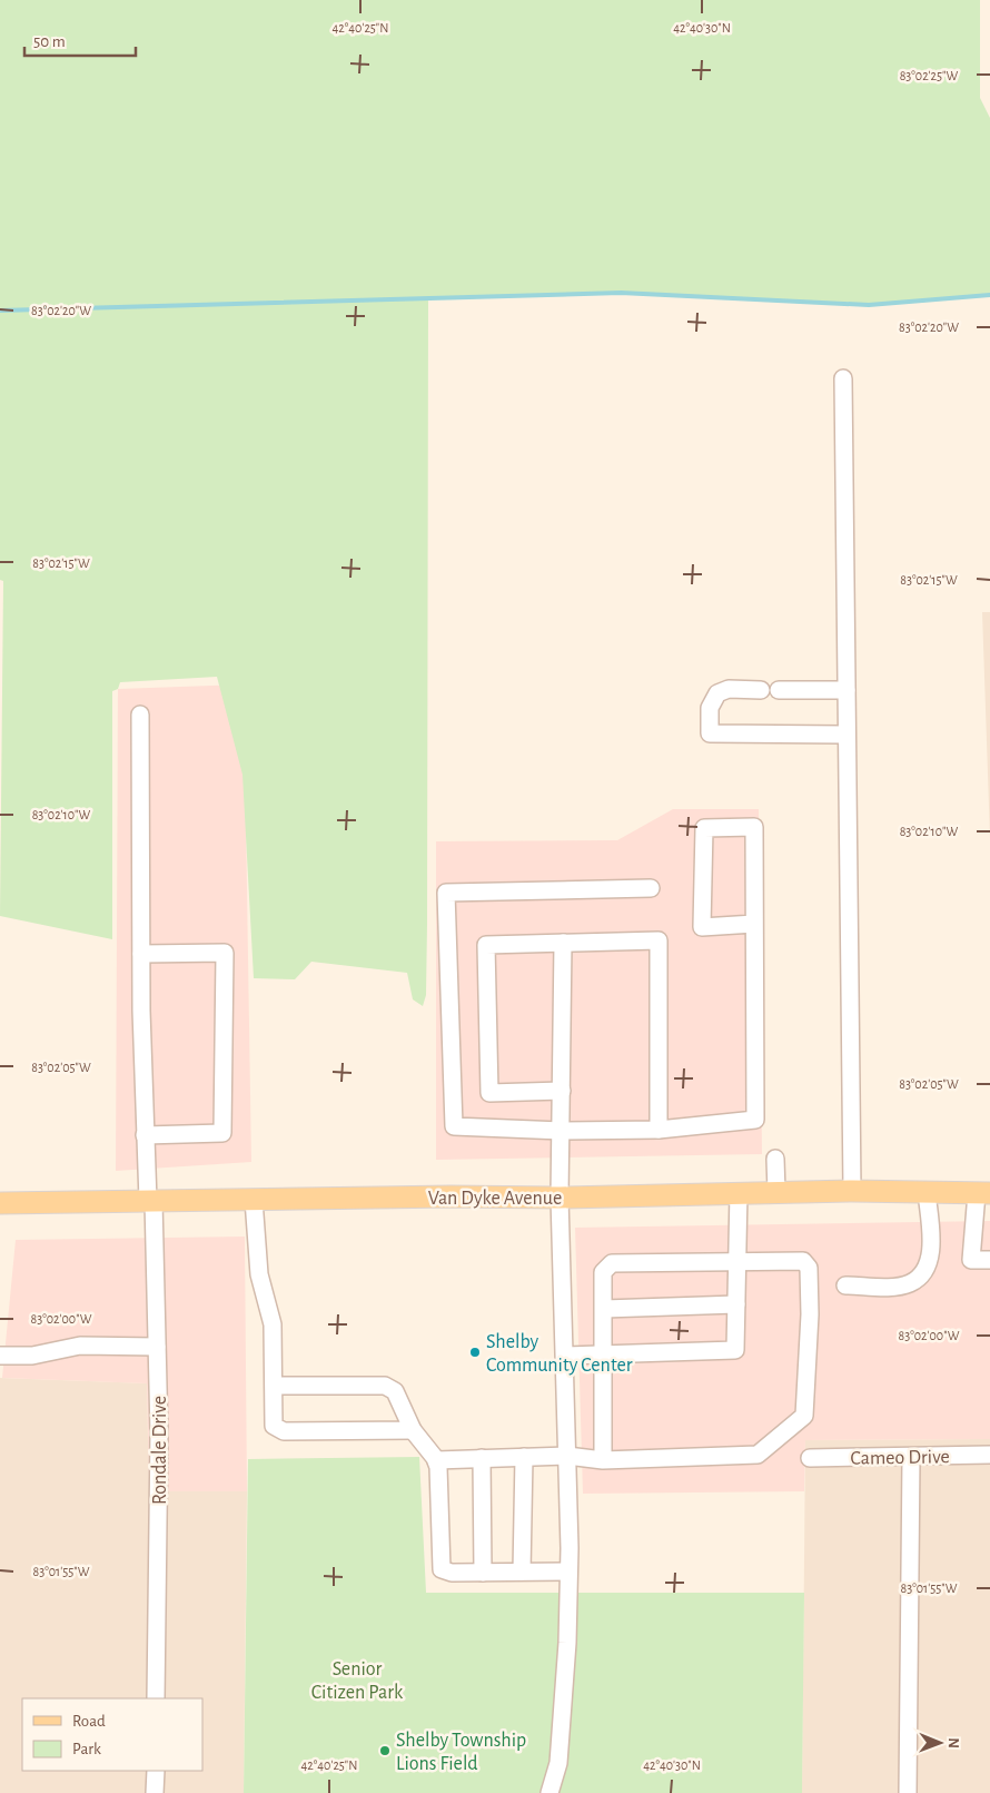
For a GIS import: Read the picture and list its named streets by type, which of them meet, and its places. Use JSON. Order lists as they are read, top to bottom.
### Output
{
  "streets": {
    "main road": ["Van Dyke Avenue"],
    "street": ["Rondale Drive", "Cameo Drive"]
  },
  "crossings": [
    ["Van Dyke Avenue", "Rondale Drive"]
  ],
  "parks": ["Senior Citizen Park"],
  "places": ["Shelby Community Center", "Shelby Township Lions Field"],
  "legend": ["Road", "Park"],
  "scale_bar": "50 m",
  "north": "right",
  "coordinates": [
    "42°40'25\"N",
    "42°40'30\"N",
    "83°02'25\"W",
    "83°02'20\"W",
    "83°02'15\"W",
    "83°02'10\"W",
    "83°02'05\"W",
    "83°02'00\"W",
    "83°01'55\"W"
  ]
}
